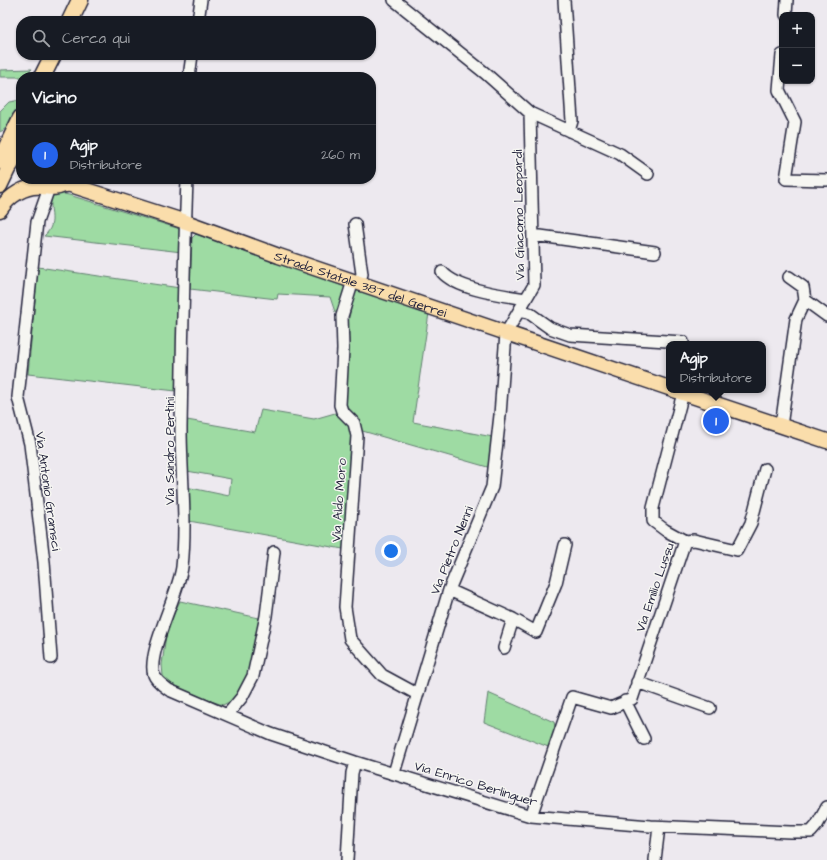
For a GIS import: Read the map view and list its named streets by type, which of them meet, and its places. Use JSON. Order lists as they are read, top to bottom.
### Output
{
  "streets": {
    "main road": ["Strada Statale 387 del Gerrei"],
    "street": [
      "Via Giacomo Leopardi",
      "Via Sandro Pertini",
      "Via Antonio Gramsci",
      "Via Aldo Moro",
      "Via Pietro Nenni",
      "Via Emilio Lussu",
      "Via Enrico Berlinguer"
    ]
  },
  "crossings": [
    ["Via Giacomo Leopardi", "Strada Statale 387 del Gerrei"],
    ["Via Giacomo Leopardi", "Via Pietro Nenni"],
    ["Strada Statale 387 del Gerrei", "Via Sandro Pertini"],
    ["Strada Statale 387 del Gerrei", "Via Aldo Moro"],
    ["Strada Statale 387 del Gerrei", "Via Pietro Nenni"],
    ["Via Sandro Pertini", "Via Enrico Berlinguer"],
    ["Via Aldo Moro", "Via Pietro Nenni"],
    ["Via Pietro Nenni", "Via Enrico Berlinguer"]
  ],
  "page": {
    "map_buttons": ["+", "−"],
    "search": "Cerca qui",
    "heading": "Vicino",
    "list": [
      {
        "mark": "1",
        "name": "Agip",
        "note": "Distributore",
        "value": "260 m"
      }
    ],
    "popup": ["Agip", "Distributore"],
    "pins": "1"
  }
}
